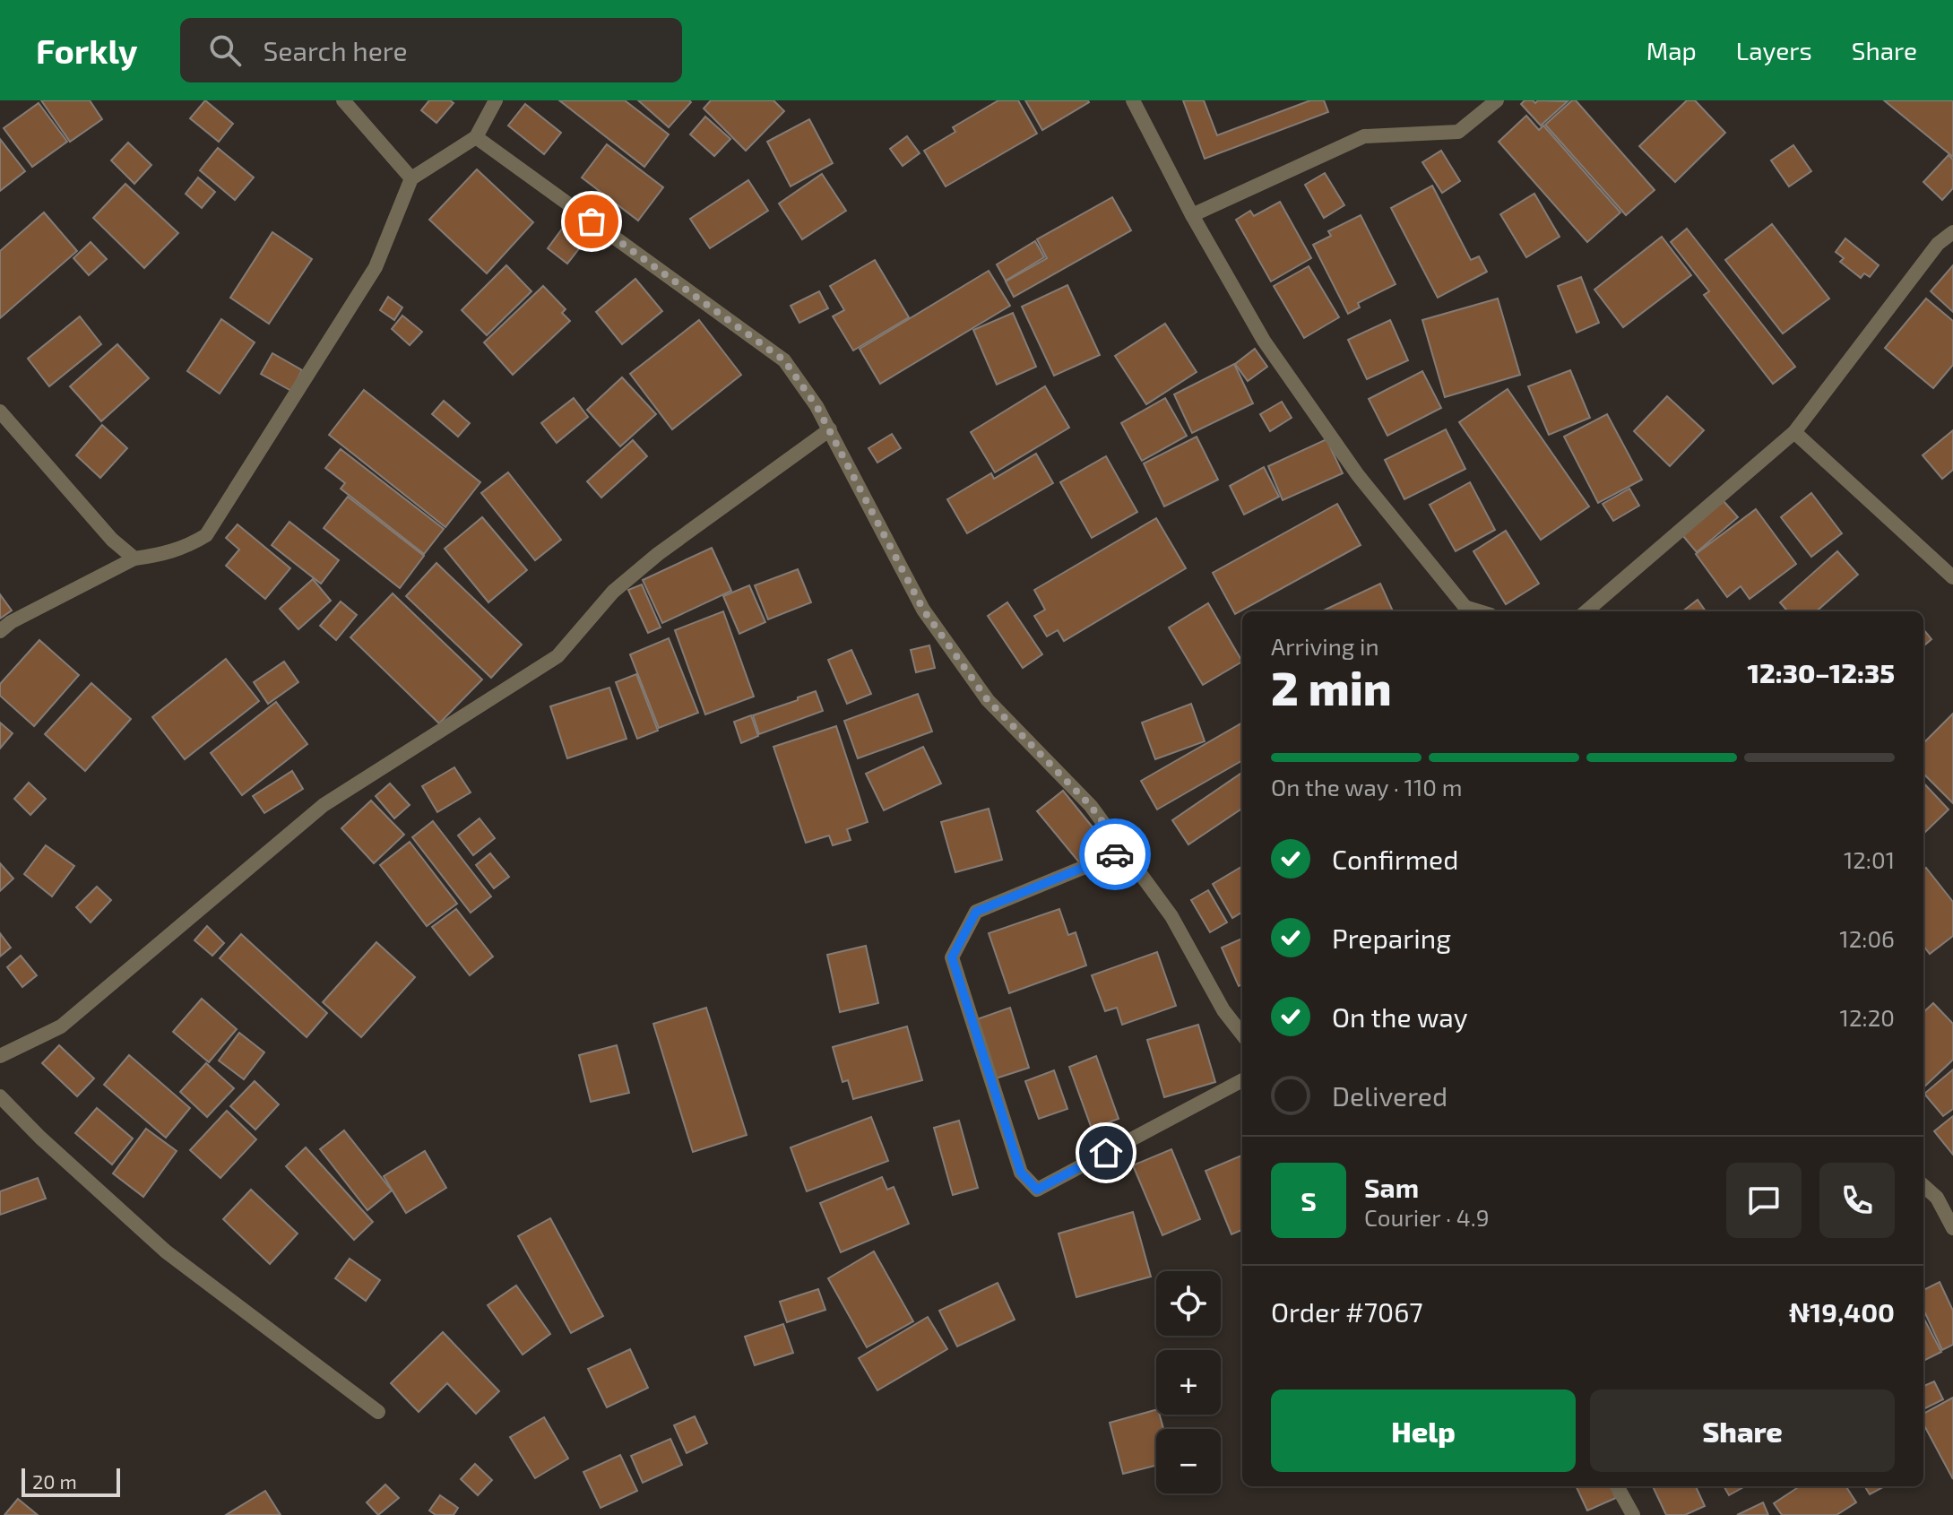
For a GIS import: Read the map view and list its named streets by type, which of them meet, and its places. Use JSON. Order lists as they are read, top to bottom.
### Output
{
  "scale_bar": "20 m",
  "page": {
    "header": "Forkly",
    "search": "Search here",
    "nav": ["Map", "Layers", "Share"],
    "heading": ["2 min", "Arriving in", "12:30–12:35"],
    "panel": [
      "Sam",
      "Courier · 4.9",
      "Order #7067",
      "₦19,400"
    ],
    "bar": "On the way · 110 m",
    "list": [
      ["Confirmed", "12:01"],
      ["Preparing", "12:06"],
      ["On the way", "12:20"],
      "Delivered"
    ],
    "round": "S",
    "map_buttons": ["+", "−"],
    "buttons": ["Help", "Share"],
    "scale": "20 m"
  }
}
